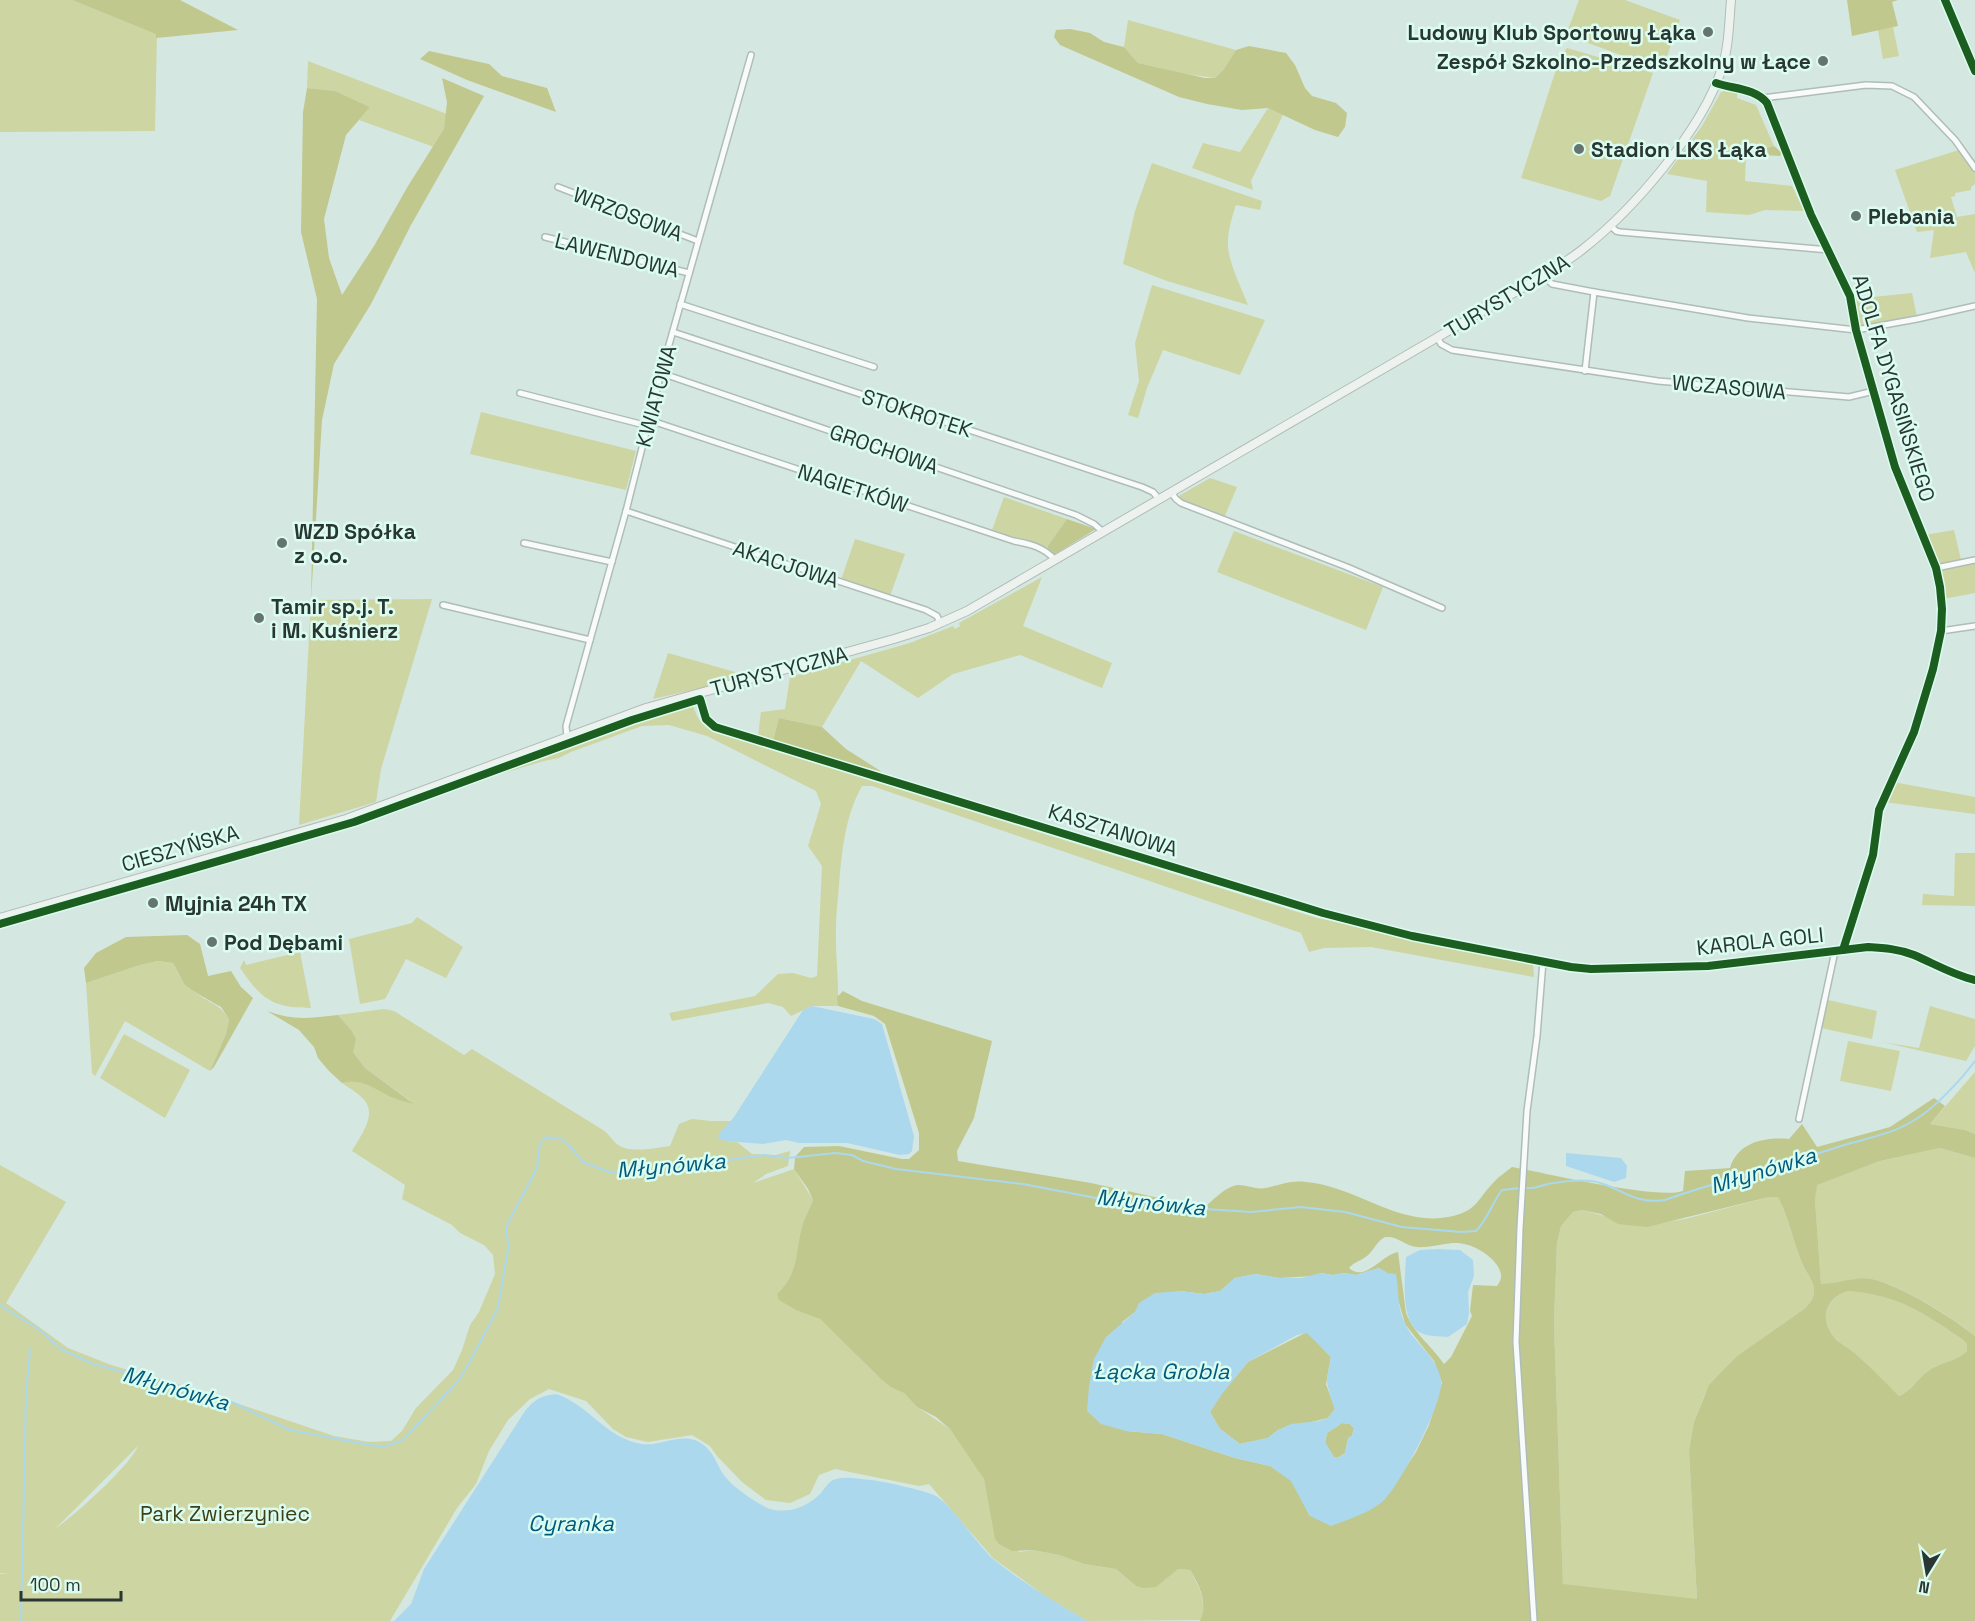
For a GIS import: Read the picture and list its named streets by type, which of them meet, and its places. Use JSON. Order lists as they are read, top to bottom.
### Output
{
  "streets": {
    "main road": ["TURYSTYCZNA", "CIESZYŃSKA"],
    "street": [
      "WRZOSOWA",
      "LAWENDOWA",
      "WCZASOWA",
      "ADOLFA DYGASIŃSKIEGO",
      "KWIATOWA",
      "STOKROTEK",
      "GROCHOWA",
      "NAGIETKÓW",
      "AKACJOWA",
      "KASZTANOWA",
      "KAROLA GOLI"
    ]
  },
  "crossings": [
    ["WRZOSOWA", "KWIATOWA"],
    ["LAWENDOWA", "KWIATOWA"],
    ["TURYSTYCZNA", "WCZASOWA"],
    ["TURYSTYCZNA", "KWIATOWA"],
    ["TURYSTYCZNA", "STOKROTEK"],
    ["TURYSTYCZNA", "GROCHOWA"],
    ["TURYSTYCZNA", "NAGIETKÓW"],
    ["TURYSTYCZNA", "AKACJOWA"],
    ["TURYSTYCZNA", "KASZTANOWA"],
    ["TURYSTYCZNA", "CIESZYŃSKA"],
    ["WCZASOWA", "ADOLFA DYGASIŃSKIEGO"],
    ["ADOLFA DYGASIŃSKIEGO", "KAROLA GOLI"],
    ["KWIATOWA", "STOKROTEK"],
    ["KWIATOWA", "GROCHOWA"],
    ["KWIATOWA", "NAGIETKÓW"],
    ["KWIATOWA", "AKACJOWA"],
    ["KASZTANOWA", "KAROLA GOLI"]
  ],
  "water": ["Młynówka", "Łącka Grobla", "Cyranka"],
  "parks": ["Park Zwierzyniec"],
  "places": [
    "Ludowy Klub Sportowy Łąka",
    "Zespół Szkolno-Przedszkolny w Łące",
    "Stadion LKS Łąka",
    "Plebania",
    "WZD Spółka z o.o.",
    "Tamir sp.j. T. i M. Kuśnierz",
    "Myjnia 24h TX",
    "Pod Dębami"
  ],
  "scale_bar": "100 m",
  "north": "bottom"
}
